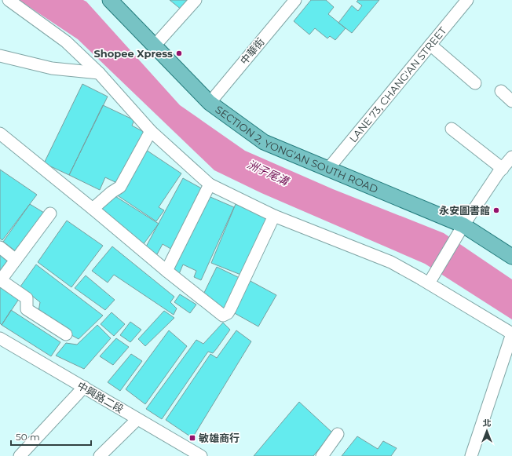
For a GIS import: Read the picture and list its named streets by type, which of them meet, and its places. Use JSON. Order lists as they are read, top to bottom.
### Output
{
  "streets": {
    "main road": ["SECTION 2, YONG'AN SOUTH ROAD"],
    "street": ["中華街", "LANE 73, CHANG'AN STREET", "中興路二段"]
  },
  "crossings": [
    ["中華街", "SECTION 2, YONG'AN SOUTH ROAD"],
    ["LANE 73, CHANG'AN STREET", "SECTION 2, YONG'AN SOUTH ROAD"]
  ],
  "water": ["洲子尾溝"],
  "places": {
    "other": ["Shopee Xpress", "永安圖書館"],
    "transit": ["敏雄商行"]
  },
  "scale_bar": "50 m",
  "north": "top"
}
